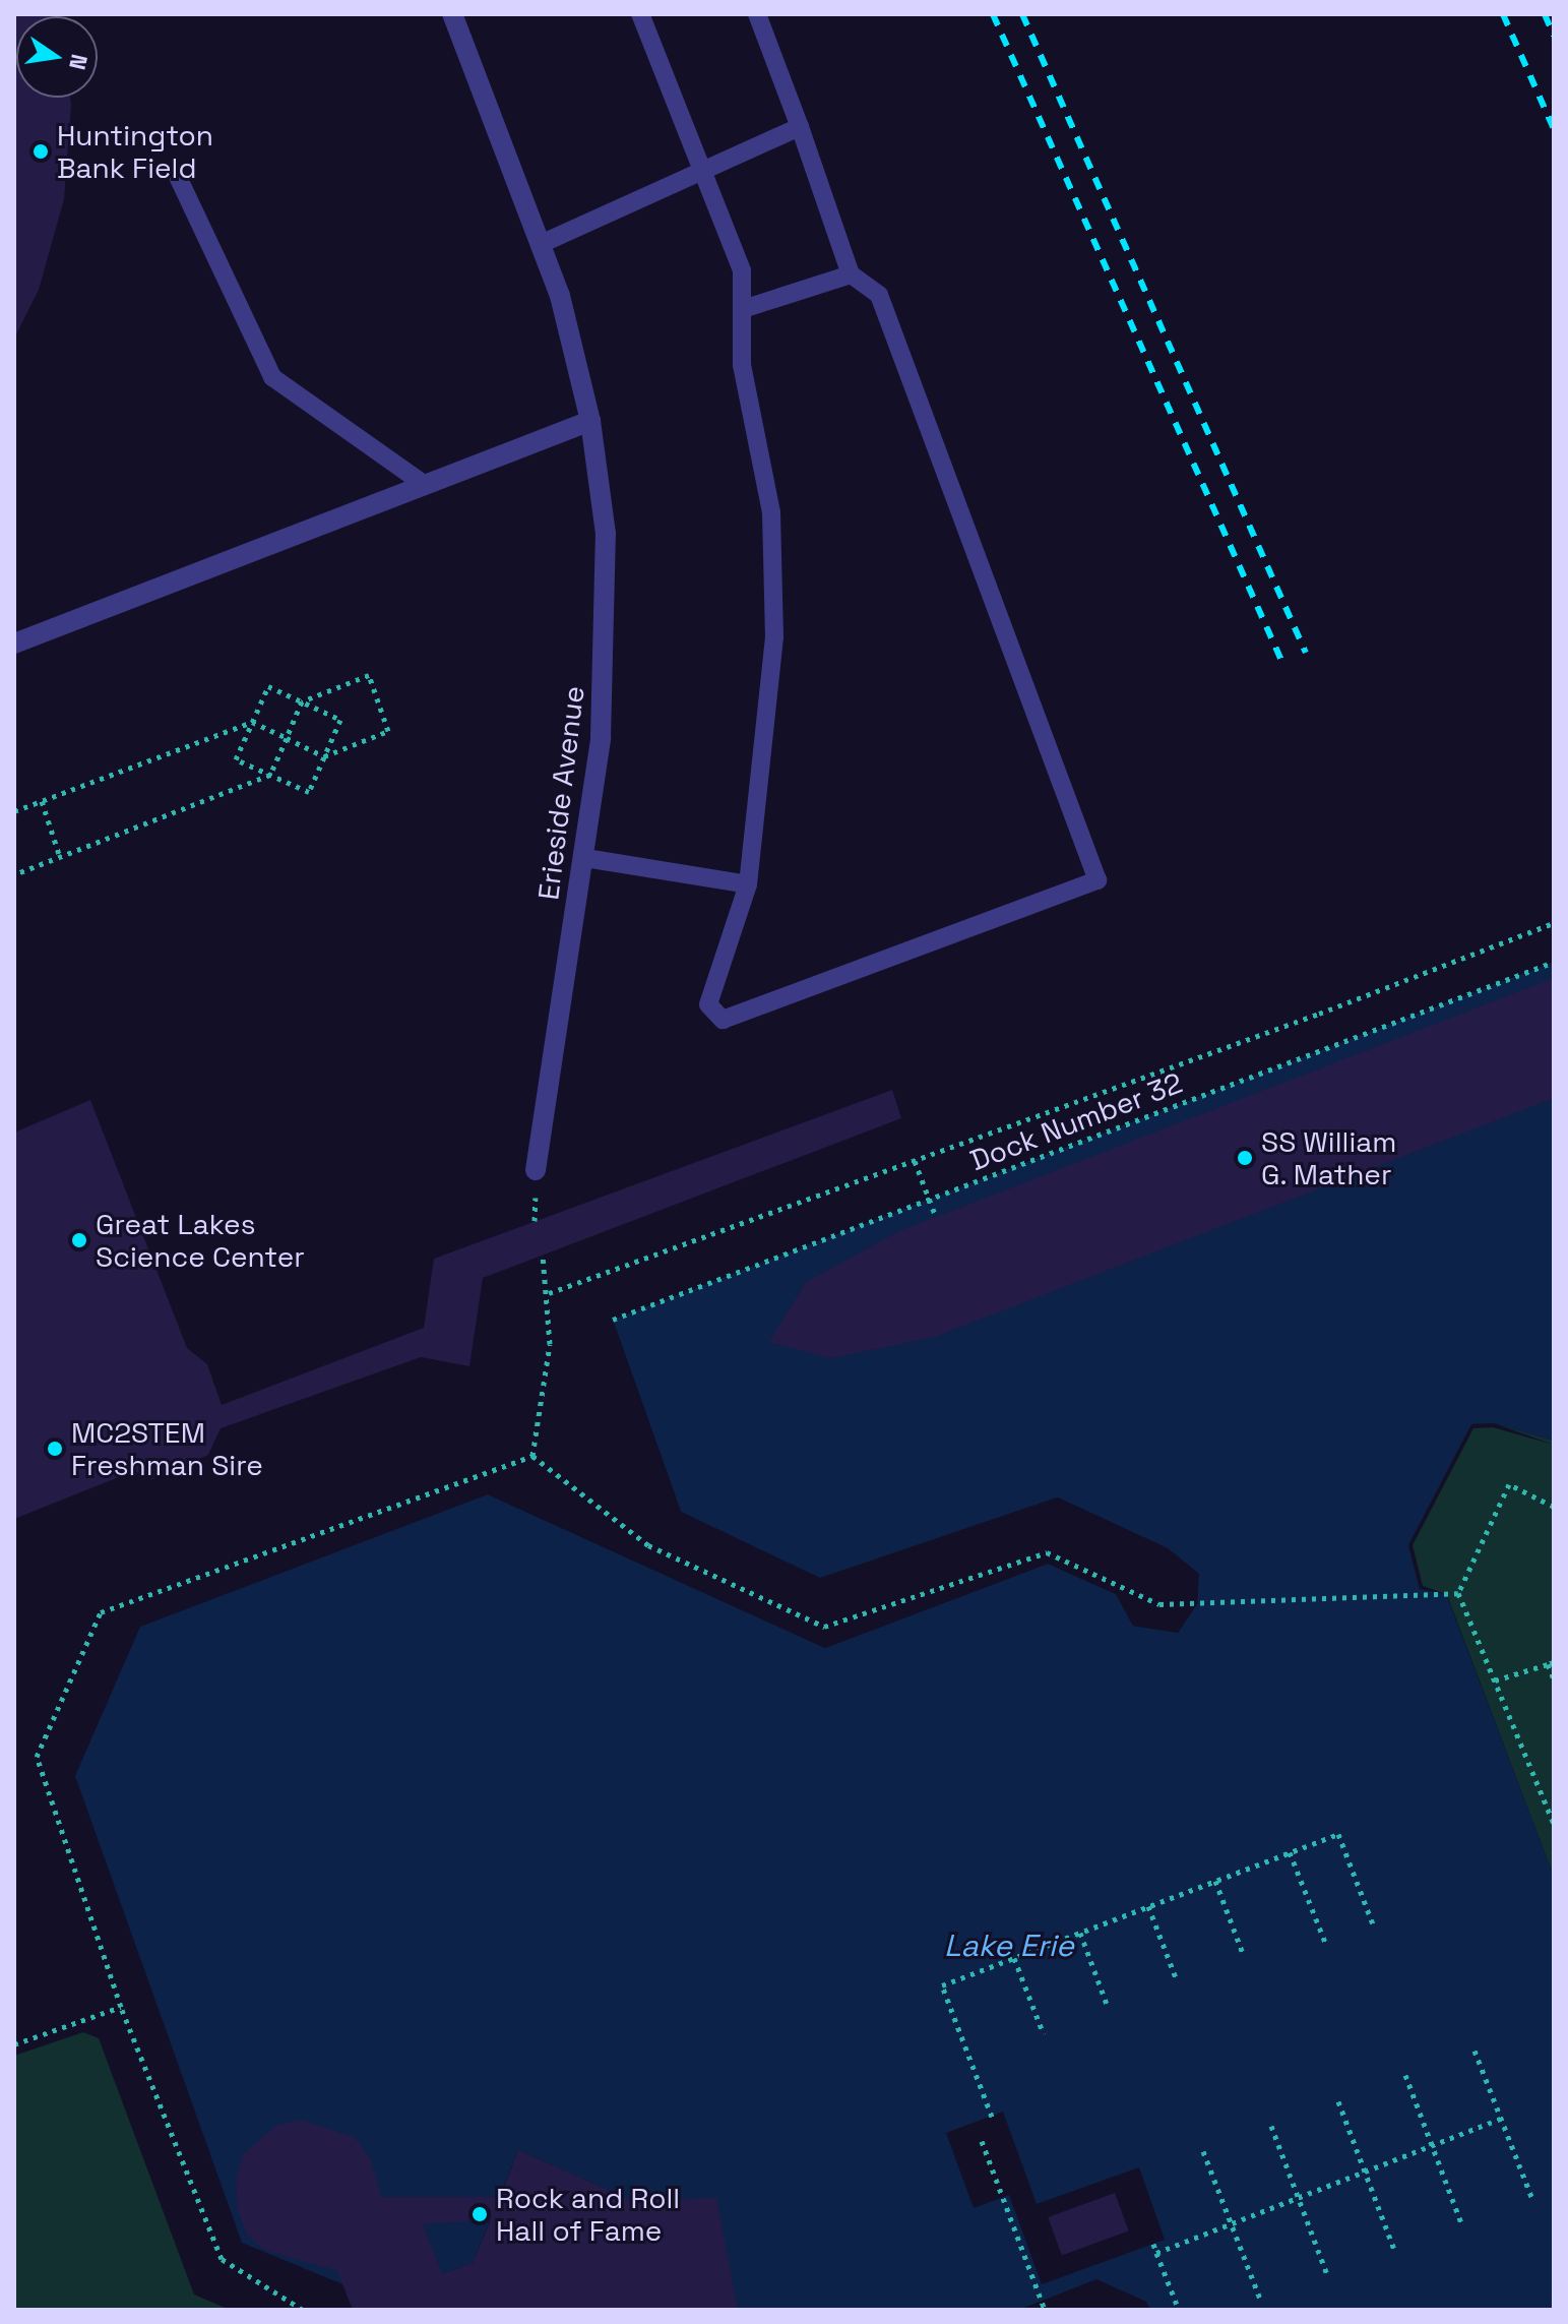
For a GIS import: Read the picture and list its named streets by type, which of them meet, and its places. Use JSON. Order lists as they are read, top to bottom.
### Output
{
  "streets": {
    "street": ["Erieside Avenue"],
    "path": ["Dock Number 32"]
  },
  "water": ["Lake Erie"],
  "places": [
    "Huntington Bank Field",
    "SS William G. Mather",
    "Great Lakes Science Center",
    "MC2STEM Freshman Sire",
    "Rock and Roll Hall of Fame"
  ],
  "north": "right"
}
